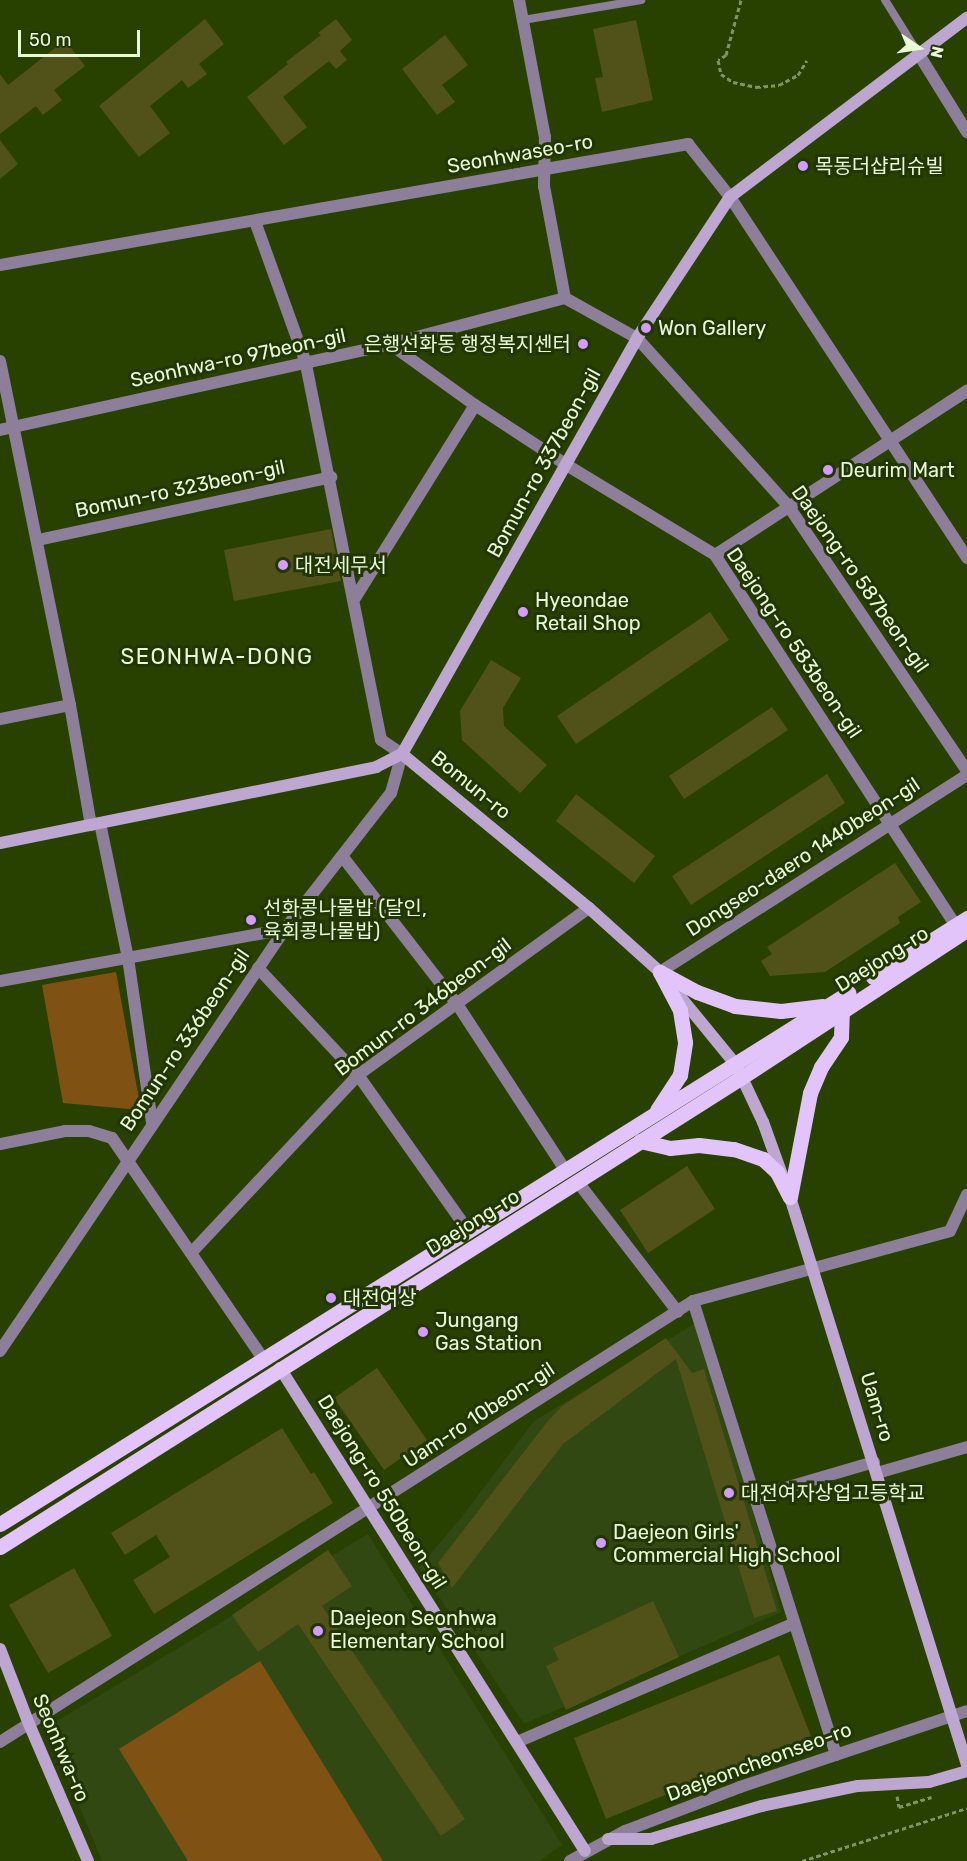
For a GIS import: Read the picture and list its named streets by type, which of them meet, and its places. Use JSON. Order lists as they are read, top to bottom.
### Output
{
  "streets": {
    "main road": [
      "Bomun-ro 337beon-gil",
      "Bomun-ro",
      "Daejong-ro",
      "Uam-ro",
      "Daejong-ro 550beon-gil",
      "Seonhwa-ro"
    ],
    "street": [
      "Seonhwaseo-ro",
      "Seonhwa-ro 97beon-gil",
      "Bomun-ro 323beon-gil",
      "Daejong-ro 587beon-gil",
      "Daejong-ro 583beon-gil",
      "Dongseo-daero 1440beon-gil",
      "Bomun-ro 346beon-gil",
      "Bomun-ro 336beon-gil",
      "Uam-ro 10beon-gil",
      "Daejeoncheonseo-ro"
    ]
  },
  "crossings": [
    ["Seonhwaseo-ro", "Bomun-ro 337beon-gil"],
    ["Seonhwa-ro 97beon-gil", "Daejong-ro 587beon-gil"],
    ["Seonhwa-ro 97beon-gil", "Daejong-ro 583beon-gil"],
    ["Bomun-ro 337beon-gil", "Daejong-ro 587beon-gil"],
    ["Bomun-ro 337beon-gil", "Daejong-ro 583beon-gil"],
    ["Bomun-ro 337beon-gil", "Bomun-ro"],
    ["Bomun-ro 337beon-gil", "Bomun-ro 336beon-gil"],
    ["Daejong-ro 587beon-gil", "Dongseo-daero 1440beon-gil"],
    ["Daejong-ro 583beon-gil", "Dongseo-daero 1440beon-gil"],
    ["Daejong-ro 583beon-gil", "Daejong-ro"],
    ["Bomun-ro", "Dongseo-daero 1440beon-gil"],
    ["Bomun-ro", "Daejong-ro"],
    ["Bomun-ro", "Bomun-ro 346beon-gil"],
    ["Bomun-ro", "Bomun-ro 336beon-gil"],
    ["Bomun-ro", "Uam-ro"],
    ["Daejong-ro", "Uam-ro"],
    ["Daejong-ro", "Daejong-ro 550beon-gil"],
    ["Uam-ro", "Uam-ro 10beon-gil"],
    ["Uam-ro", "Daejeoncheonseo-ro"],
    ["Uam-ro 10beon-gil", "Daejong-ro 550beon-gil"],
    ["Uam-ro 10beon-gil", "Seonhwa-ro"],
    ["Daejong-ro 550beon-gil", "Daejeoncheonseo-ro"]
  ],
  "districts": ["SEONHWA-DONG"],
  "places": [
    "목동더샵리슈빌",
    "Won Gallery",
    "은행선화동 행정복지센터",
    "Deurim Mart",
    "대전세무서",
    "Hyeondae Retail Shop",
    "선화콩나물밥 (달인, 육회콩나물밥)",
    "대전여상",
    "Jungang Gas Station",
    "대전여자상업고등학교",
    "Daejeon Girls' Commercial High School",
    "Daejeon Seonhwa Elementary School"
  ],
  "scale_bar": "50 m",
  "north": "right"
}
